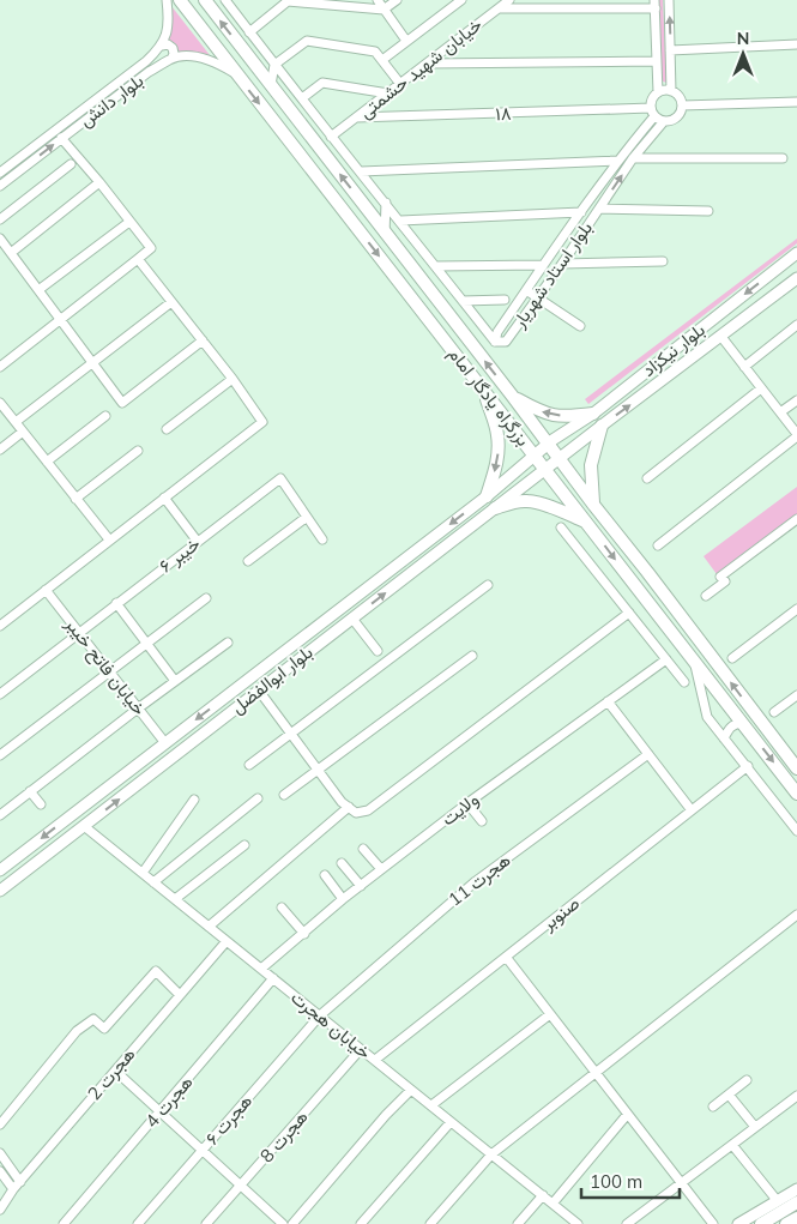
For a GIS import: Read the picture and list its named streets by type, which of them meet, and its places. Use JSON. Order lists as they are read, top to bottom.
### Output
{
  "streets": {
    "highway": ["بزرگراه یادگار امام"],
    "main road": ["بلوار نیکزاد", "بلوار ابوالفضل"],
    "street": [
      "خیابان شهید حشمتی",
      "بلوار دانش",
      "۱۸",
      "بلوار استاد شهریار",
      "خیبر ۶",
      "خیابان فاتح خیبر",
      "ولایت",
      "هجرت 11",
      "صنوبر",
      "خیابان هجرت",
      "هجرت 2",
      "هجرت 4",
      "هجرت ۶",
      "هجرت 8"
    ]
  },
  "crossings": [
    ["خیابان شهید حشمتی", "۱۸"],
    ["بلوار دانش", "بزرگراه یادگار امام"],
    ["۱۸", "بلوار استاد شهریار"],
    ["بلوار نیکزاد", "بزرگراه یادگار امام"],
    ["بلوار نیکزاد", "بلوار ابوالفضل"],
    ["بزرگراه یادگار امام", "بلوار ابوالفضل"],
    ["خیبر ۶", "خیابان فاتح خیبر"],
    ["خیابان فاتح خیبر", "بلوار ابوالفضل"],
    ["بلوار ابوالفضل", "خیابان هجرت"],
    ["ولایت", "خیابان هجرت"],
    ["هجرت 11", "خیابان هجرت"],
    ["هجرت 11", "هجرت ۶"],
    ["صنوبر", "خیابان هجرت"],
    ["خیابان هجرت", "هجرت 2"],
    ["خیابان هجرت", "هجرت 4"],
    ["خیابان هجرت", "هجرت ۶"],
    ["خیابان هجرت", "هجرت 8"]
  ],
  "scale_bar": "100 m",
  "north": "top"
}
